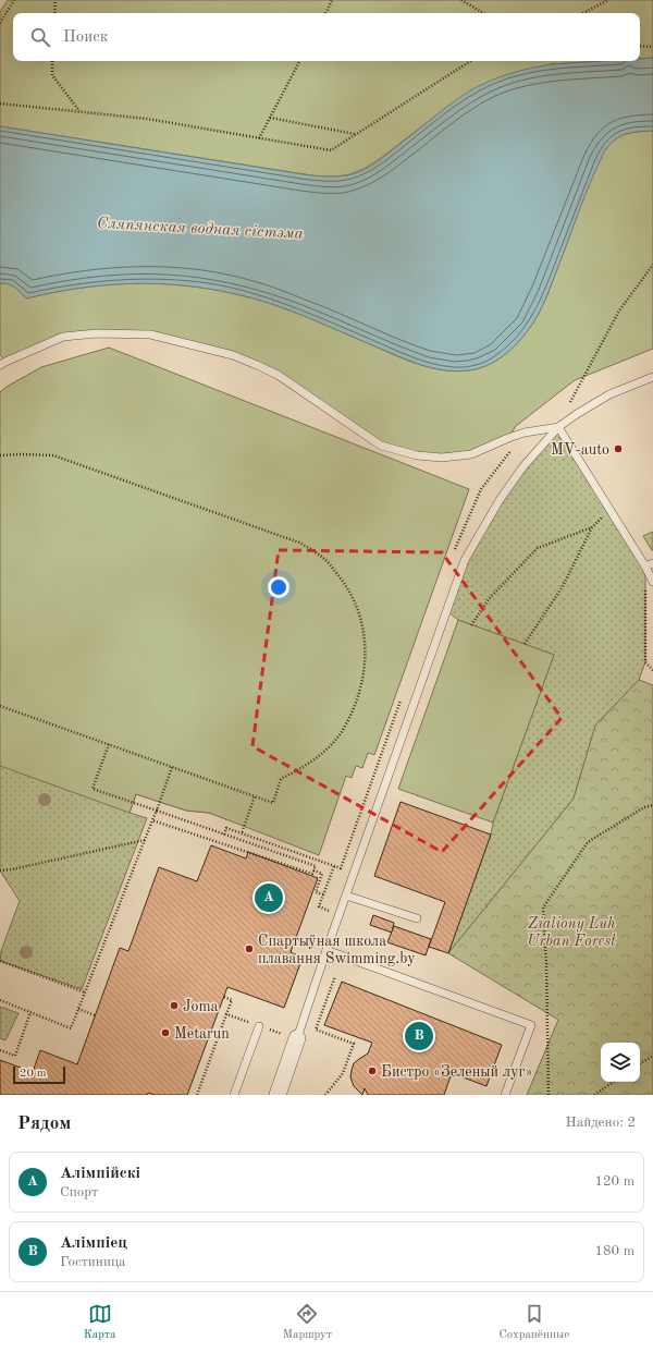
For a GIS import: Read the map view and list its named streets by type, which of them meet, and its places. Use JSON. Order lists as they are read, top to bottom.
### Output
{
  "water": ["Сляпянская водная сістэма"],
  "parks": ["Zialiony Luh Urban Forest"],
  "places": [
    "MV-auto",
    "Спартыўная школа плавання Swimming.by",
    "Joma",
    "Metarun",
    "Бистро «Зеленый луг»"
  ],
  "scale_bar": "20 m",
  "page": {
    "search": "Поиск",
    "pins": ["A", "B"],
    "scale": "20 m",
    "heading": ["Рядом", "Найдено: 2"],
    "list": [
      {
        "mark": "A",
        "name": "Алімпійскі",
        "note": "Спорт",
        "value": "120 m"
      },
      {
        "mark": "B",
        "name": "Алімпіец",
        "note": "Гостиница",
        "value": "180 m"
      }
    ],
    "nav": ["Карта", "Маршрут", "Сохранённые"]
  }
}
